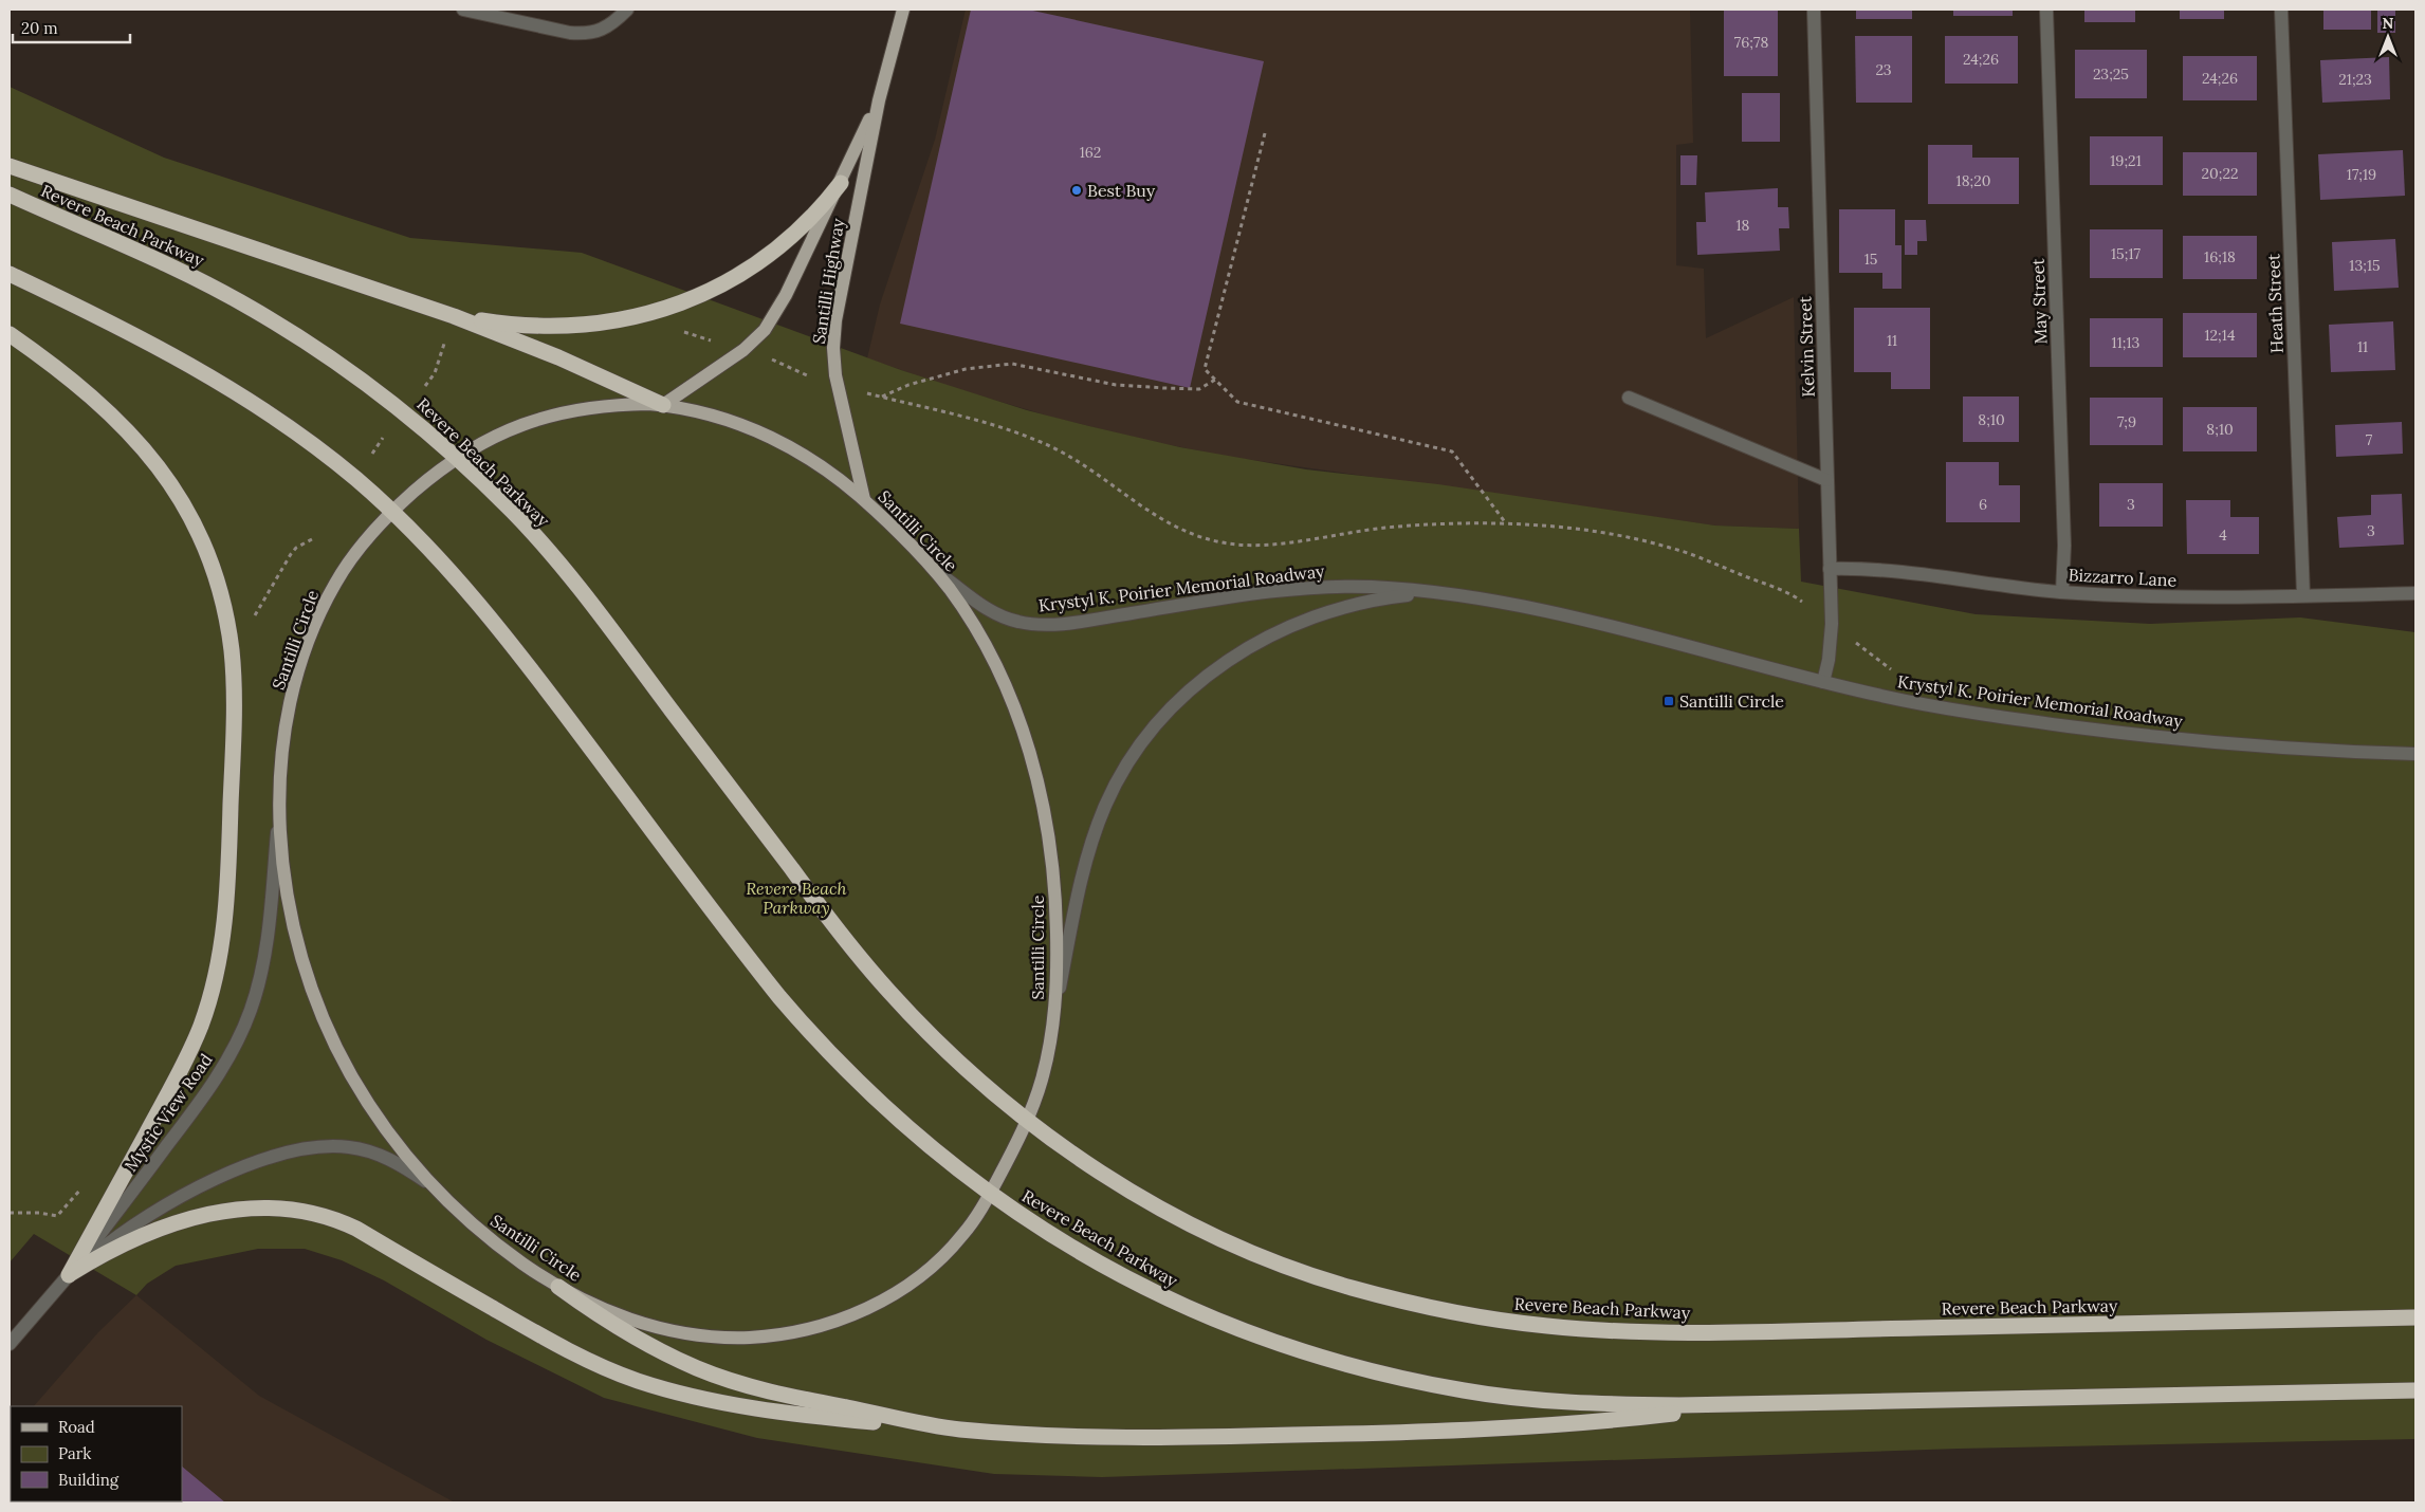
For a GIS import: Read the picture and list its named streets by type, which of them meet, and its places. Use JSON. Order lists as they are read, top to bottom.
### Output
{
  "streets": {
    "highway": ["Revere Beach Parkway"],
    "main road": ["Santilli Highway", "Santilli Circle"],
    "street": [
      "May Street",
      "Heath Street",
      "Kelvin Street",
      "Bizzarro Lane",
      "Krystyl K. Poirier Memorial Roadway",
      "Mystic View Road"
    ]
  },
  "crossings": [
    ["Revere Beach Parkway", "Santilli Circle"],
    ["Santilli Highway", "Santilli Circle"],
    ["May Street", "Bizzarro Lane"],
    ["Heath Street", "Bizzarro Lane"],
    ["Kelvin Street", "Bizzarro Lane"],
    ["Kelvin Street", "Krystyl K. Poirier Memorial Roadway"],
    ["Santilli Circle", "Krystyl K. Poirier Memorial Roadway"],
    ["Santilli Circle", "Mystic View Road"]
  ],
  "parks": ["Revere Beach Parkway"],
  "places": {
    "other": ["Best Buy"],
    "transit": ["Santilli Circle"]
  },
  "house_numbers": [
    "76;78",
    "24;26",
    "23",
    "23;25",
    "24;26",
    "21;23",
    "162",
    "19;21",
    "20;22",
    "17;19",
    "18;20",
    "18",
    "15;17",
    "16;18",
    "15",
    "13;15",
    "12;14",
    "11",
    "11;13",
    "11",
    "8;10",
    "7;9",
    "8;10",
    "7",
    "6",
    "3",
    "3",
    "4"
  ],
  "legend": ["Road", "Park", "Building"],
  "scale_bar": "20 m",
  "north": "top"
}
